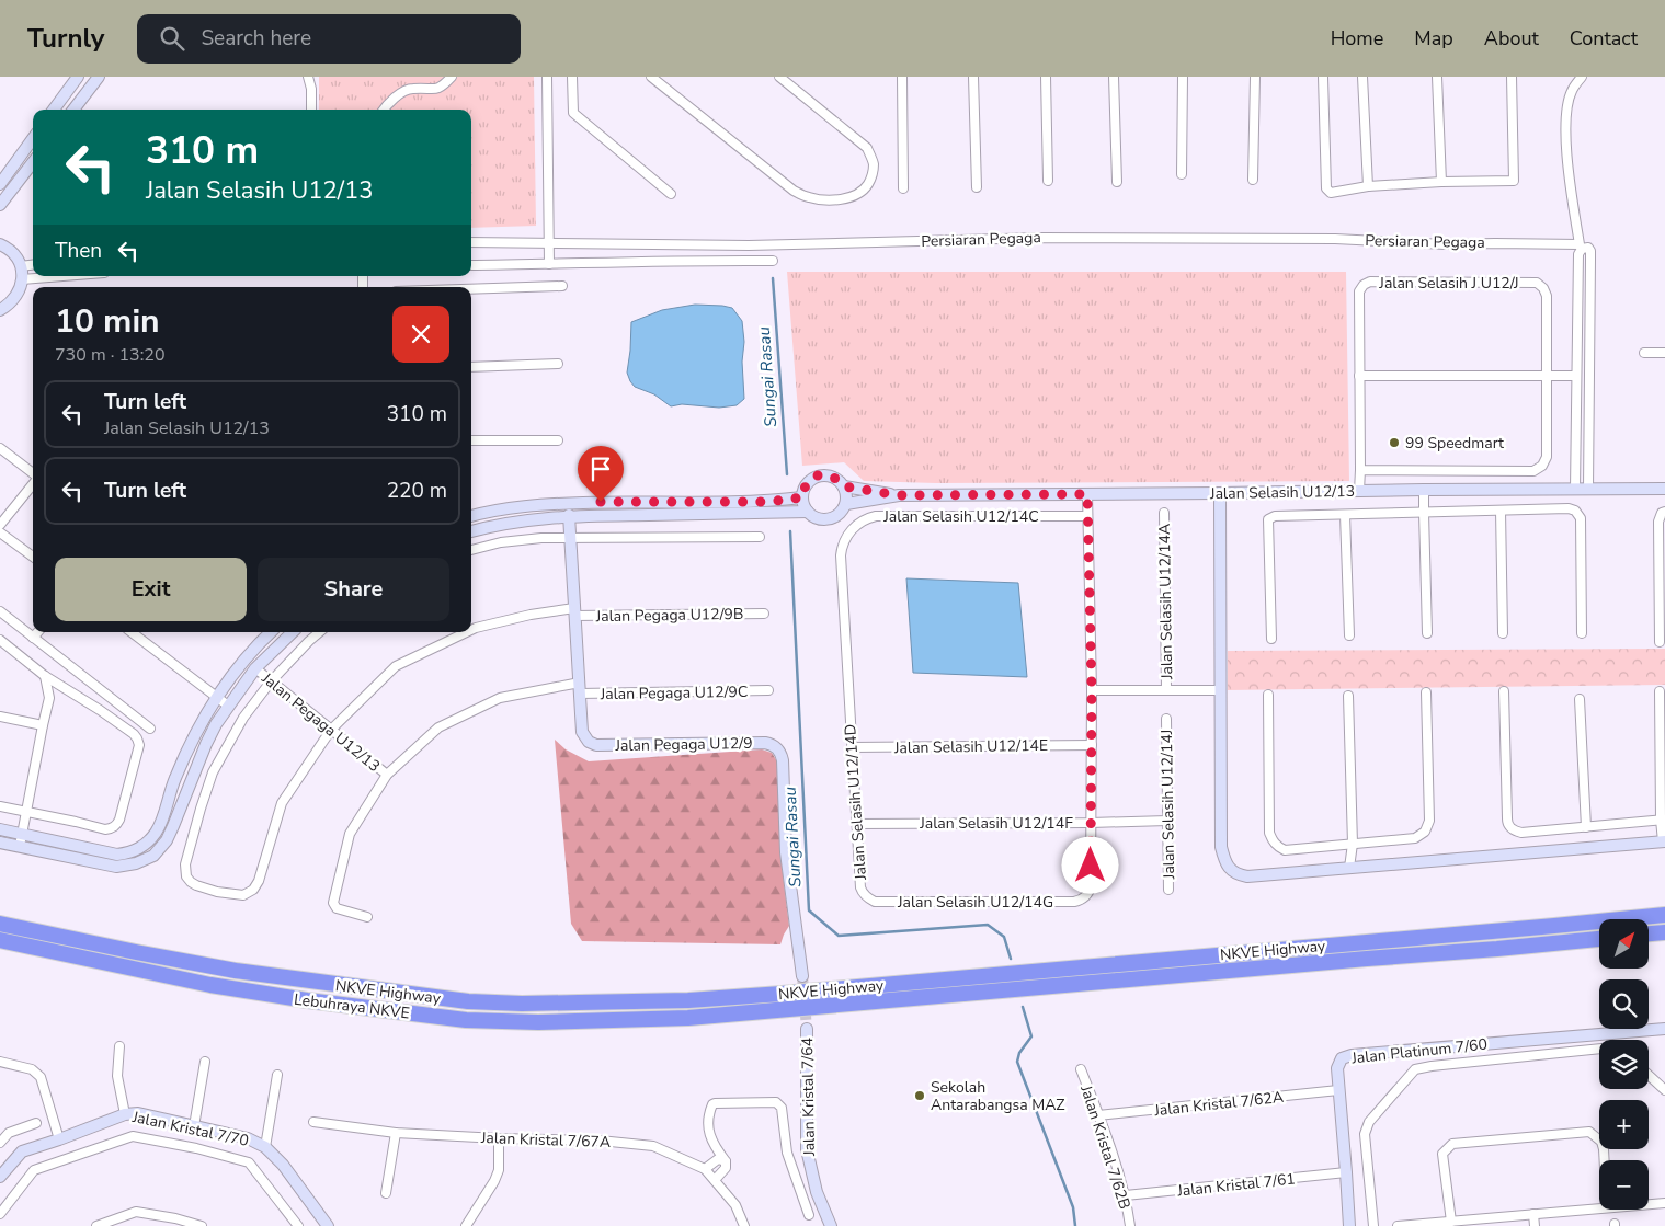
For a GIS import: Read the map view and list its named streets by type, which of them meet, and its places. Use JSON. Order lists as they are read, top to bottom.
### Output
{
  "streets": {
    "highway": ["NKVE Highway", "Lebuhraya NKVE"],
    "street": [
      "Persiaran Pegaga",
      "Jalan Selasih J U12/J",
      "Jalan Selasih U12/13",
      "Jalan Selasih U12/14C",
      "Jalan Selasih U12/14A",
      "Jalan Pegaga U12/9B",
      "Jalan Pegaga U12/9C",
      "Jalan Pegaga U12/13",
      "Jalan Pegaga U12/9",
      "Jalan Selasih U12/14E",
      "Jalan Selasih U12/14D",
      "Jalan Selasih U12/14J",
      "Jalan Selasih U12/14F",
      "Jalan Selasih U12/14G",
      "Jalan Platinum 7/60",
      "Jalan Kristal 7/64",
      "Jalan Kristal 7/62A",
      "Jalan Kristal 7/70",
      "Jalan Kristal 7/67A",
      "Jalan Kristal 7/62B",
      "Jalan Kristal 7/61"
    ]
  },
  "crossings": [
    ["Jalan Selasih U12/14C", "Jalan Selasih U12/14D"],
    ["Jalan Pegaga U12/9B", "Jalan Pegaga U12/13"],
    ["Jalan Pegaga U12/9B", "Jalan Pegaga U12/9"],
    ["Jalan Pegaga U12/9C", "Jalan Pegaga U12/13"],
    ["Jalan Pegaga U12/9C", "Jalan Pegaga U12/9"],
    ["Jalan Selasih U12/14E", "Jalan Selasih U12/14D"],
    ["Jalan Selasih U12/14D", "Jalan Selasih U12/14F"],
    ["Jalan Selasih U12/14D", "Jalan Selasih U12/14G"],
    ["Jalan Selasih U12/14J", "Jalan Selasih U12/14F"],
    ["Jalan Selasih U12/14F", "Jalan Selasih U12/14G"],
    ["Jalan Platinum 7/60", "Jalan Kristal 7/62A"],
    ["Jalan Platinum 7/60", "Jalan Kristal 7/61"],
    ["Jalan Kristal 7/62A", "Jalan Kristal 7/62B"],
    ["Jalan Kristal 7/62B", "Jalan Kristal 7/61"]
  ],
  "water": ["Sungai Rasau"],
  "places": ["99 Speedmart", "Sekolah Antarabangsa MAZ"],
  "north": "top right",
  "page": {
    "header": "Turnly",
    "search": "Search here",
    "nav": [
      "Home",
      "Map",
      "About",
      "Contact"
    ],
    "turn": ["310 m", "Jalan Selasih U12/13"],
    "then": "Then",
    "heading": ["10 min", "730 m · 13:20"],
    "list": [
      {
        "name": "Turn left",
        "note": "Jalan Selasih U12/13",
        "value": "310 m"
      },
      {
        "name": "Turn left",
        "value": "220 m"
      }
    ],
    "buttons": ["Exit", "Share"],
    "map_buttons": ["+", "−"]
  }
}
